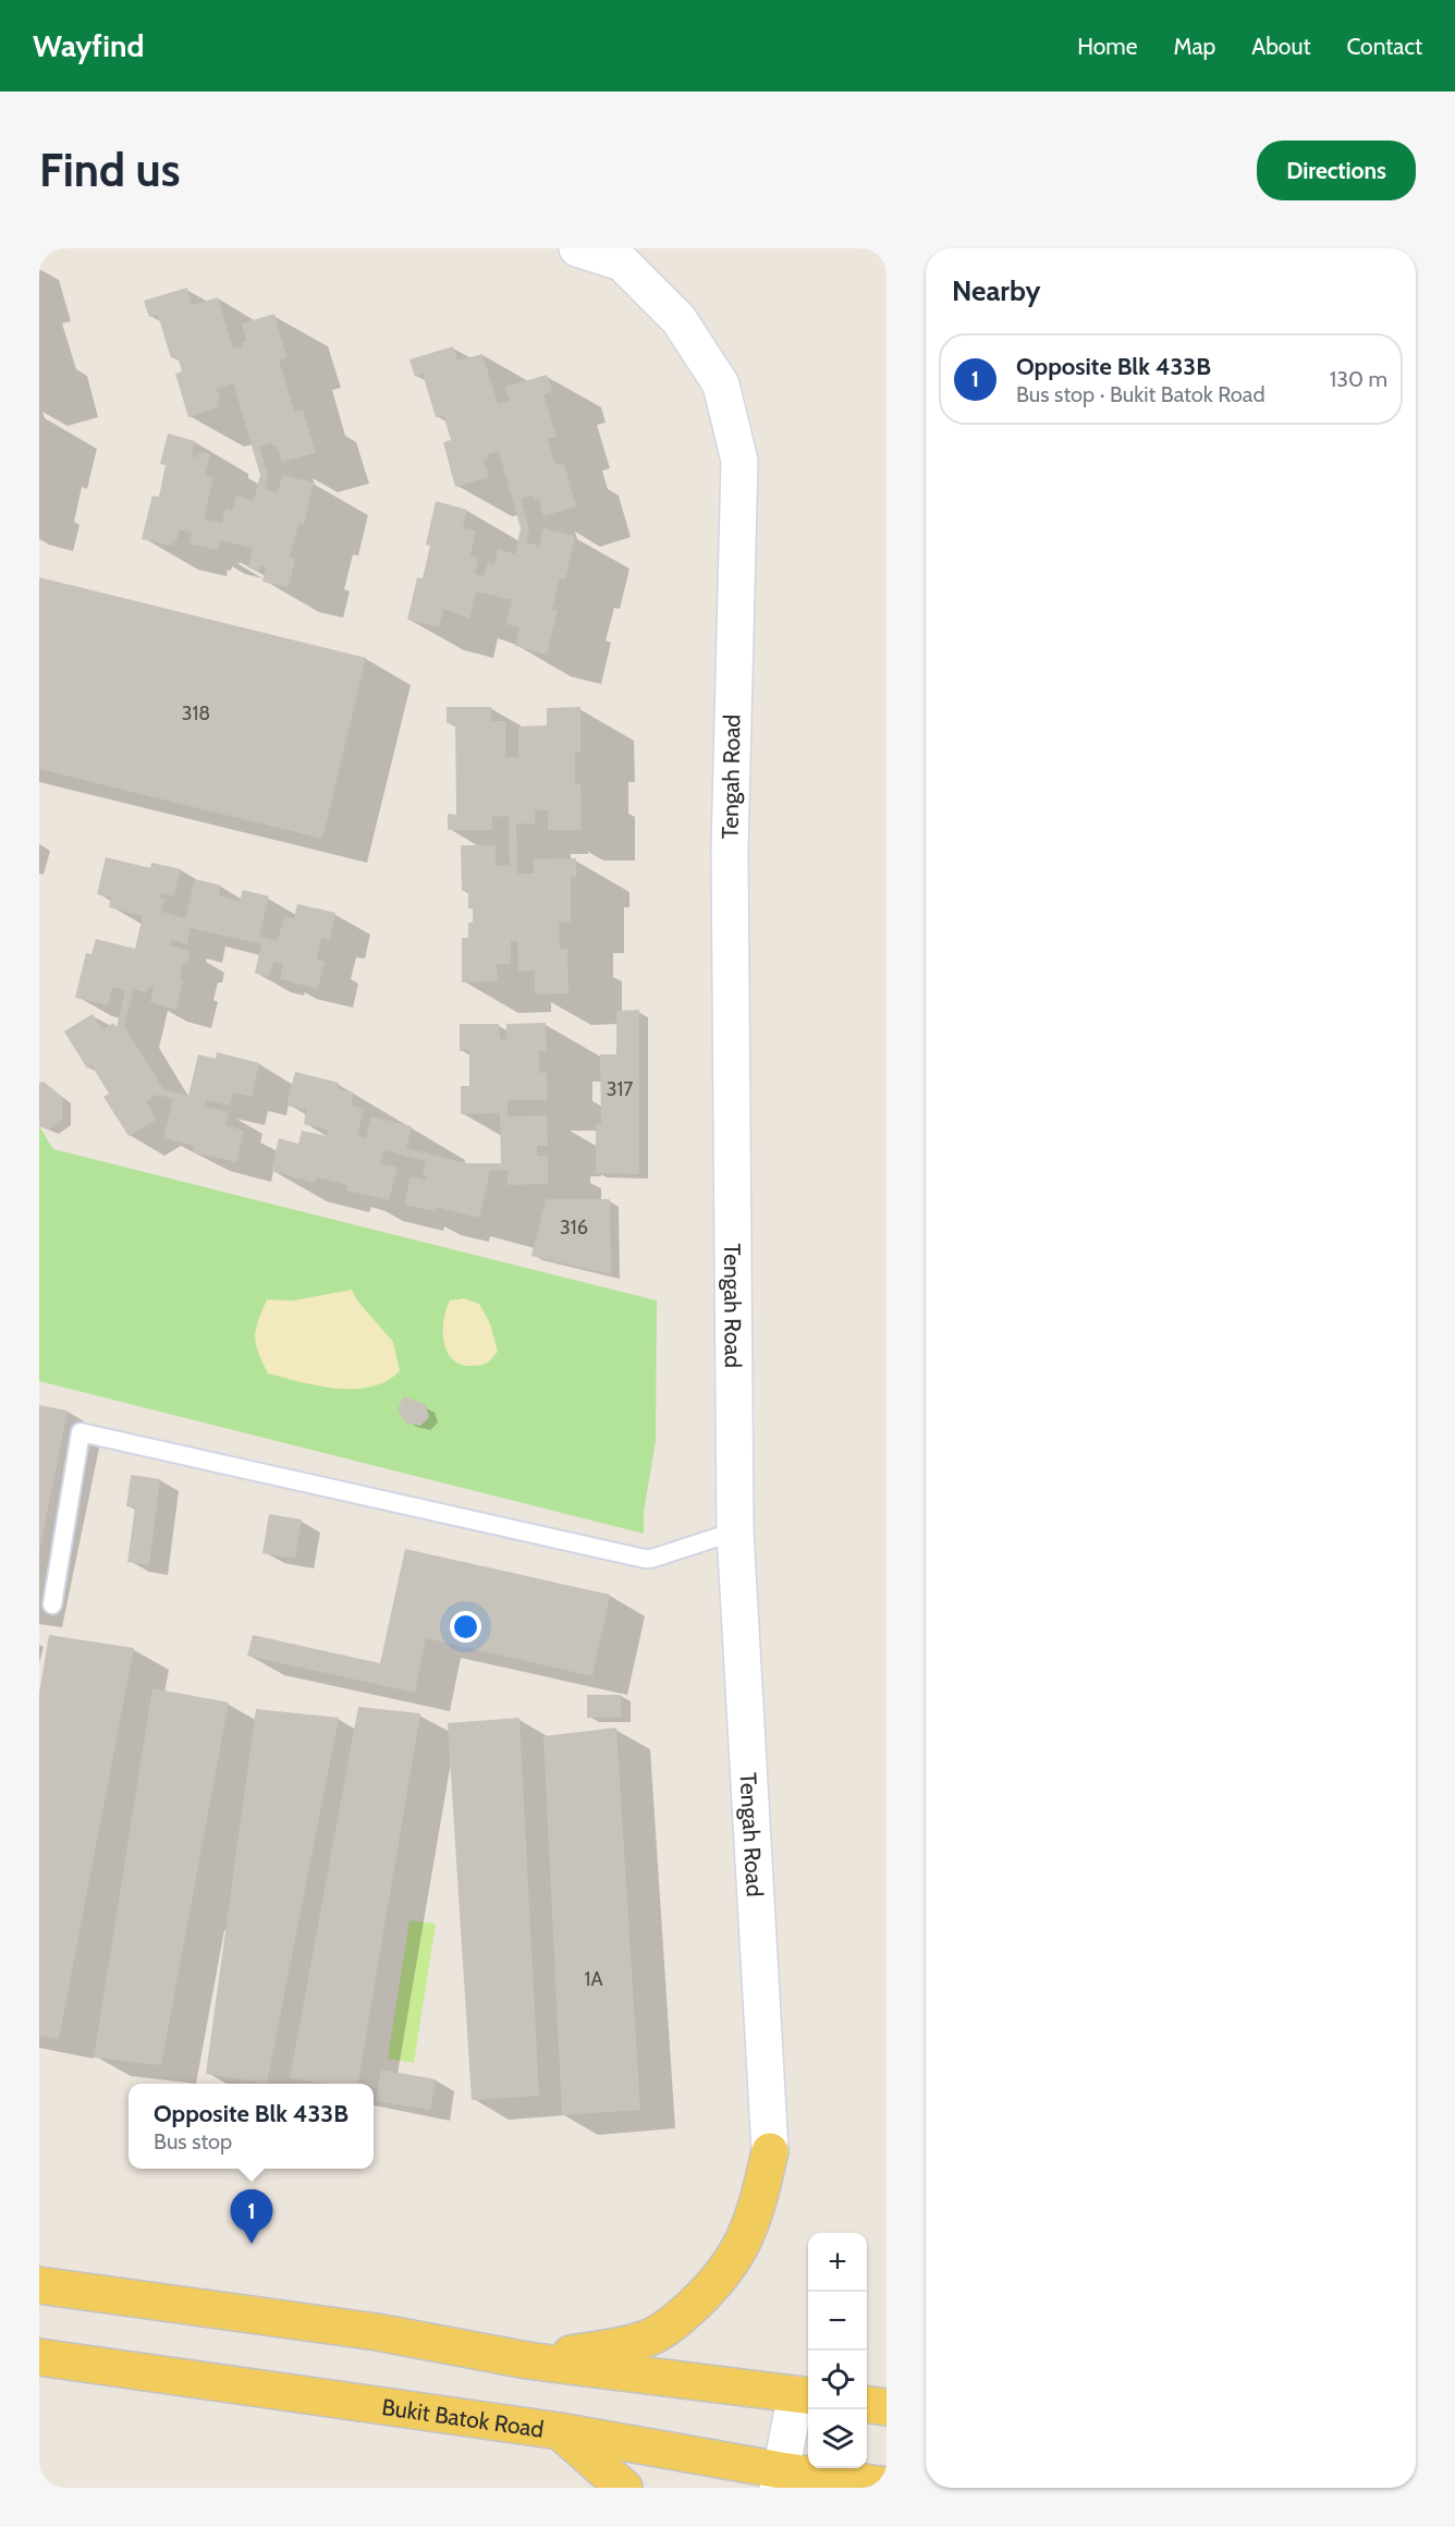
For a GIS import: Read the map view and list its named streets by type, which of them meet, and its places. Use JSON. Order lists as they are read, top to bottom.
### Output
{
  "streets": {
    "main road": ["Tengah Road", "Bukit Batok Road"]
  },
  "house_numbers": [
    "318",
    "317",
    "316",
    "1A"
  ],
  "page": {
    "header": "Wayfind",
    "nav": [
      "Home",
      "Map",
      "About",
      "Contact"
    ],
    "buttons": "Directions",
    "title": "Find us",
    "heading": "Nearby",
    "list": [
      {
        "mark": "1",
        "name": "Opposite Blk 433B",
        "note": "Bus stop · Bukit Batok Road",
        "value": "130 m"
      }
    ],
    "popup": ["Opposite Blk 433B", "Bus stop"],
    "pins": "1",
    "map_buttons": ["+", "−"]
  }
}
